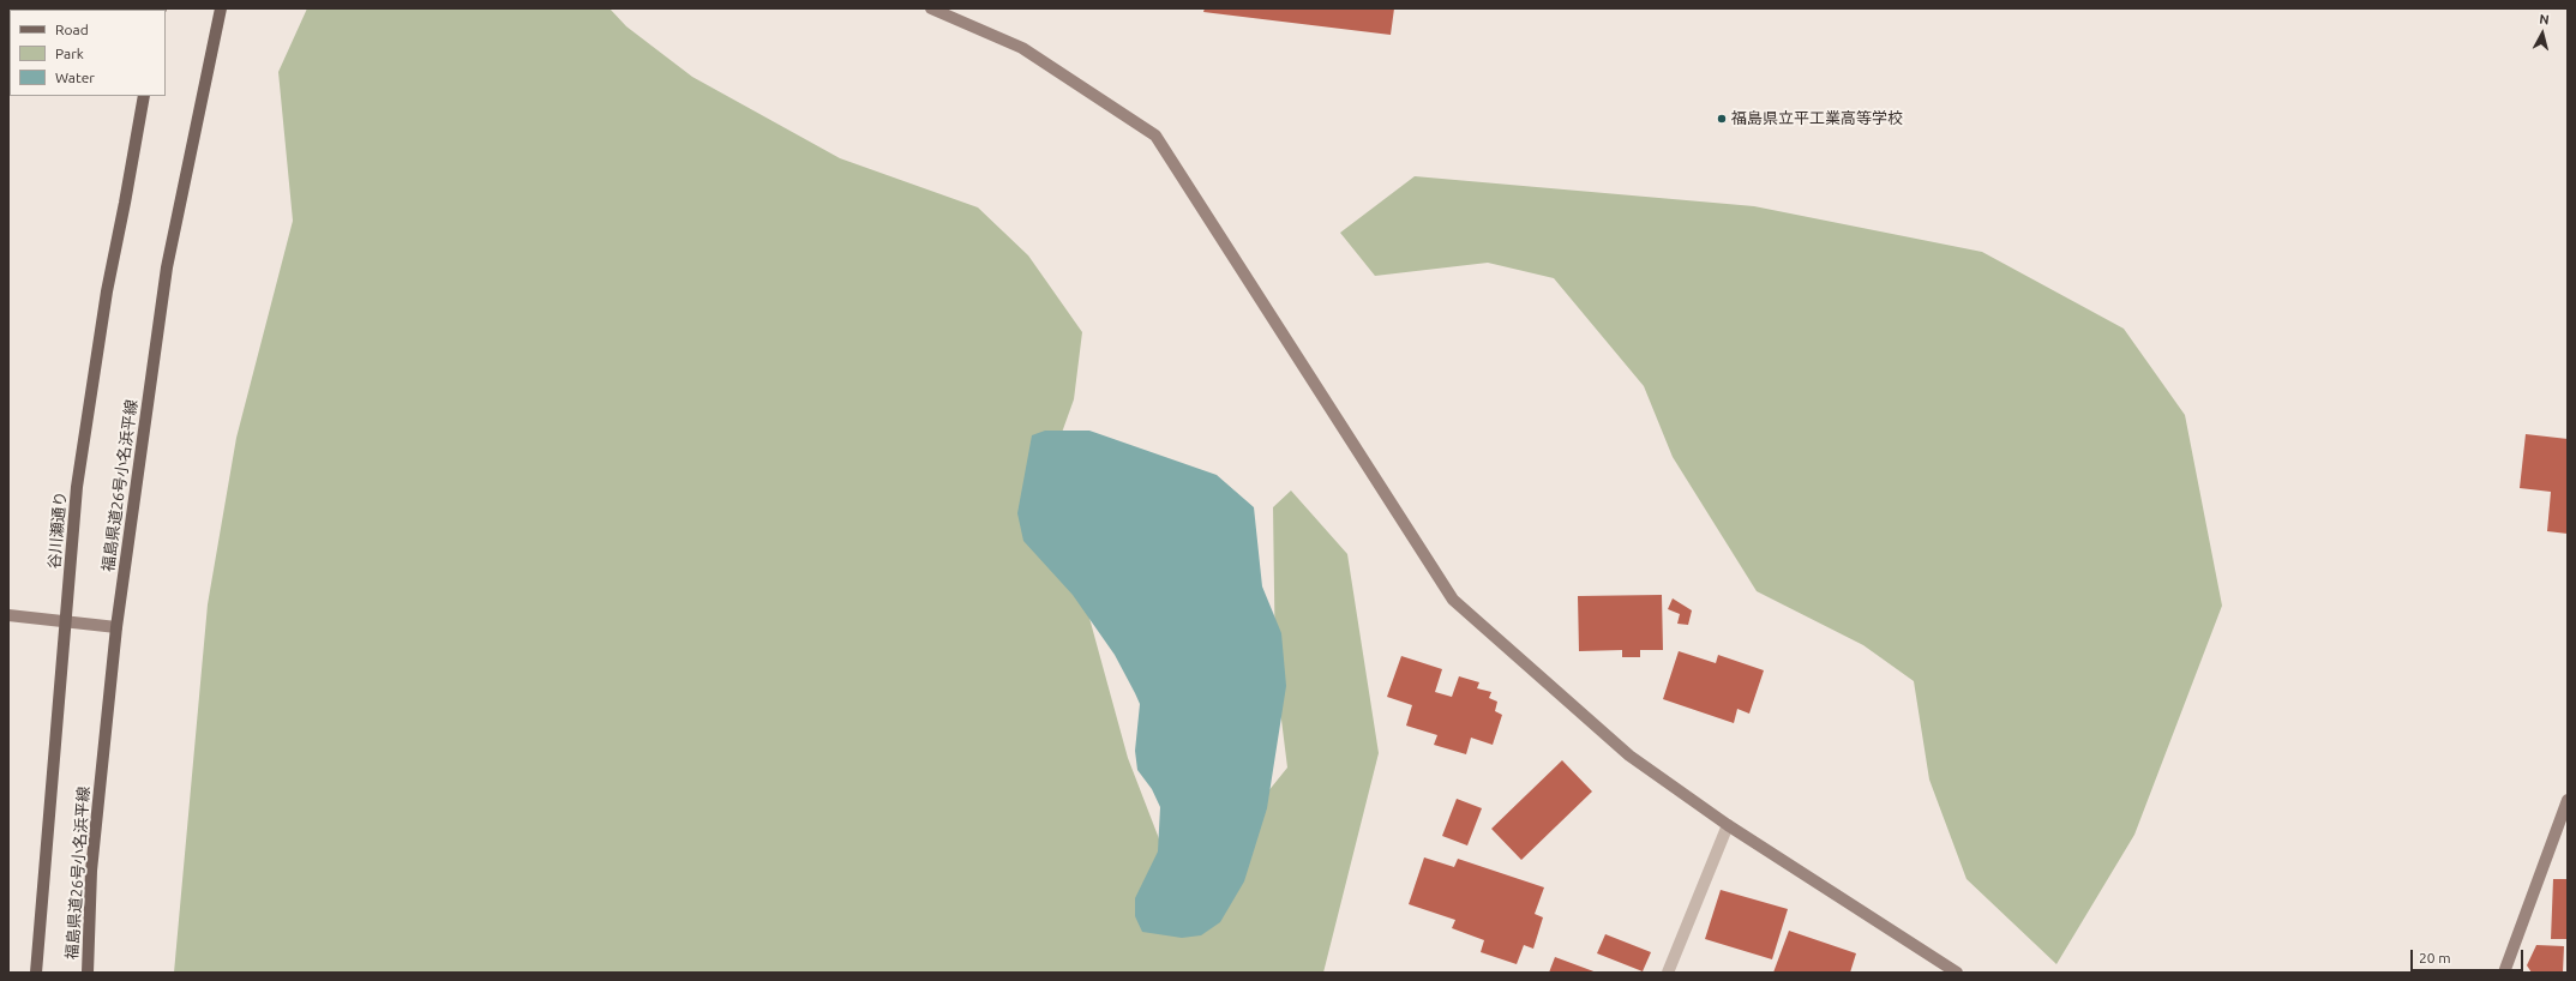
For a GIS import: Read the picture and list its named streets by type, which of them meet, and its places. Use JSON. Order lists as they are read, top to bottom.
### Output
{
  "streets": {
    "main road": ["福島県道26号小名浜平線", "谷川瀬通り"]
  },
  "places": ["福島県立平工業高等学校"],
  "legend": ["Road", "Park", "Water"],
  "scale_bar": "20 m",
  "north": "top"
}
